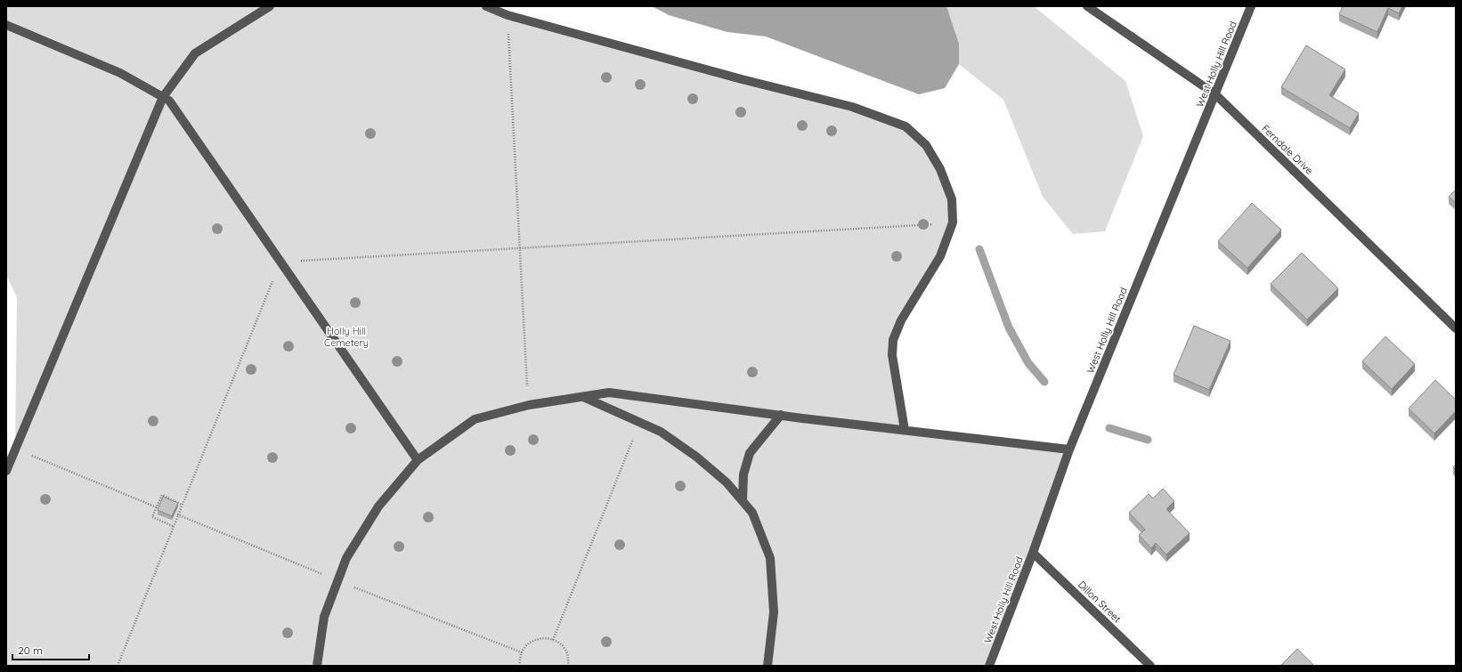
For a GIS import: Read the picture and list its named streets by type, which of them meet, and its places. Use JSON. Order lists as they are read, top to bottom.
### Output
{
  "streets": {
    "street": ["West Holly Hill Road", "Ferndale Drive", "Dillon Street"]
  },
  "crossings": [
    ["West Holly Hill Road", "Ferndale Drive"],
    ["West Holly Hill Road", "Dillon Street"]
  ],
  "parks": ["Holly Hill Cemetery"],
  "scale_bar": "20 m"
}
